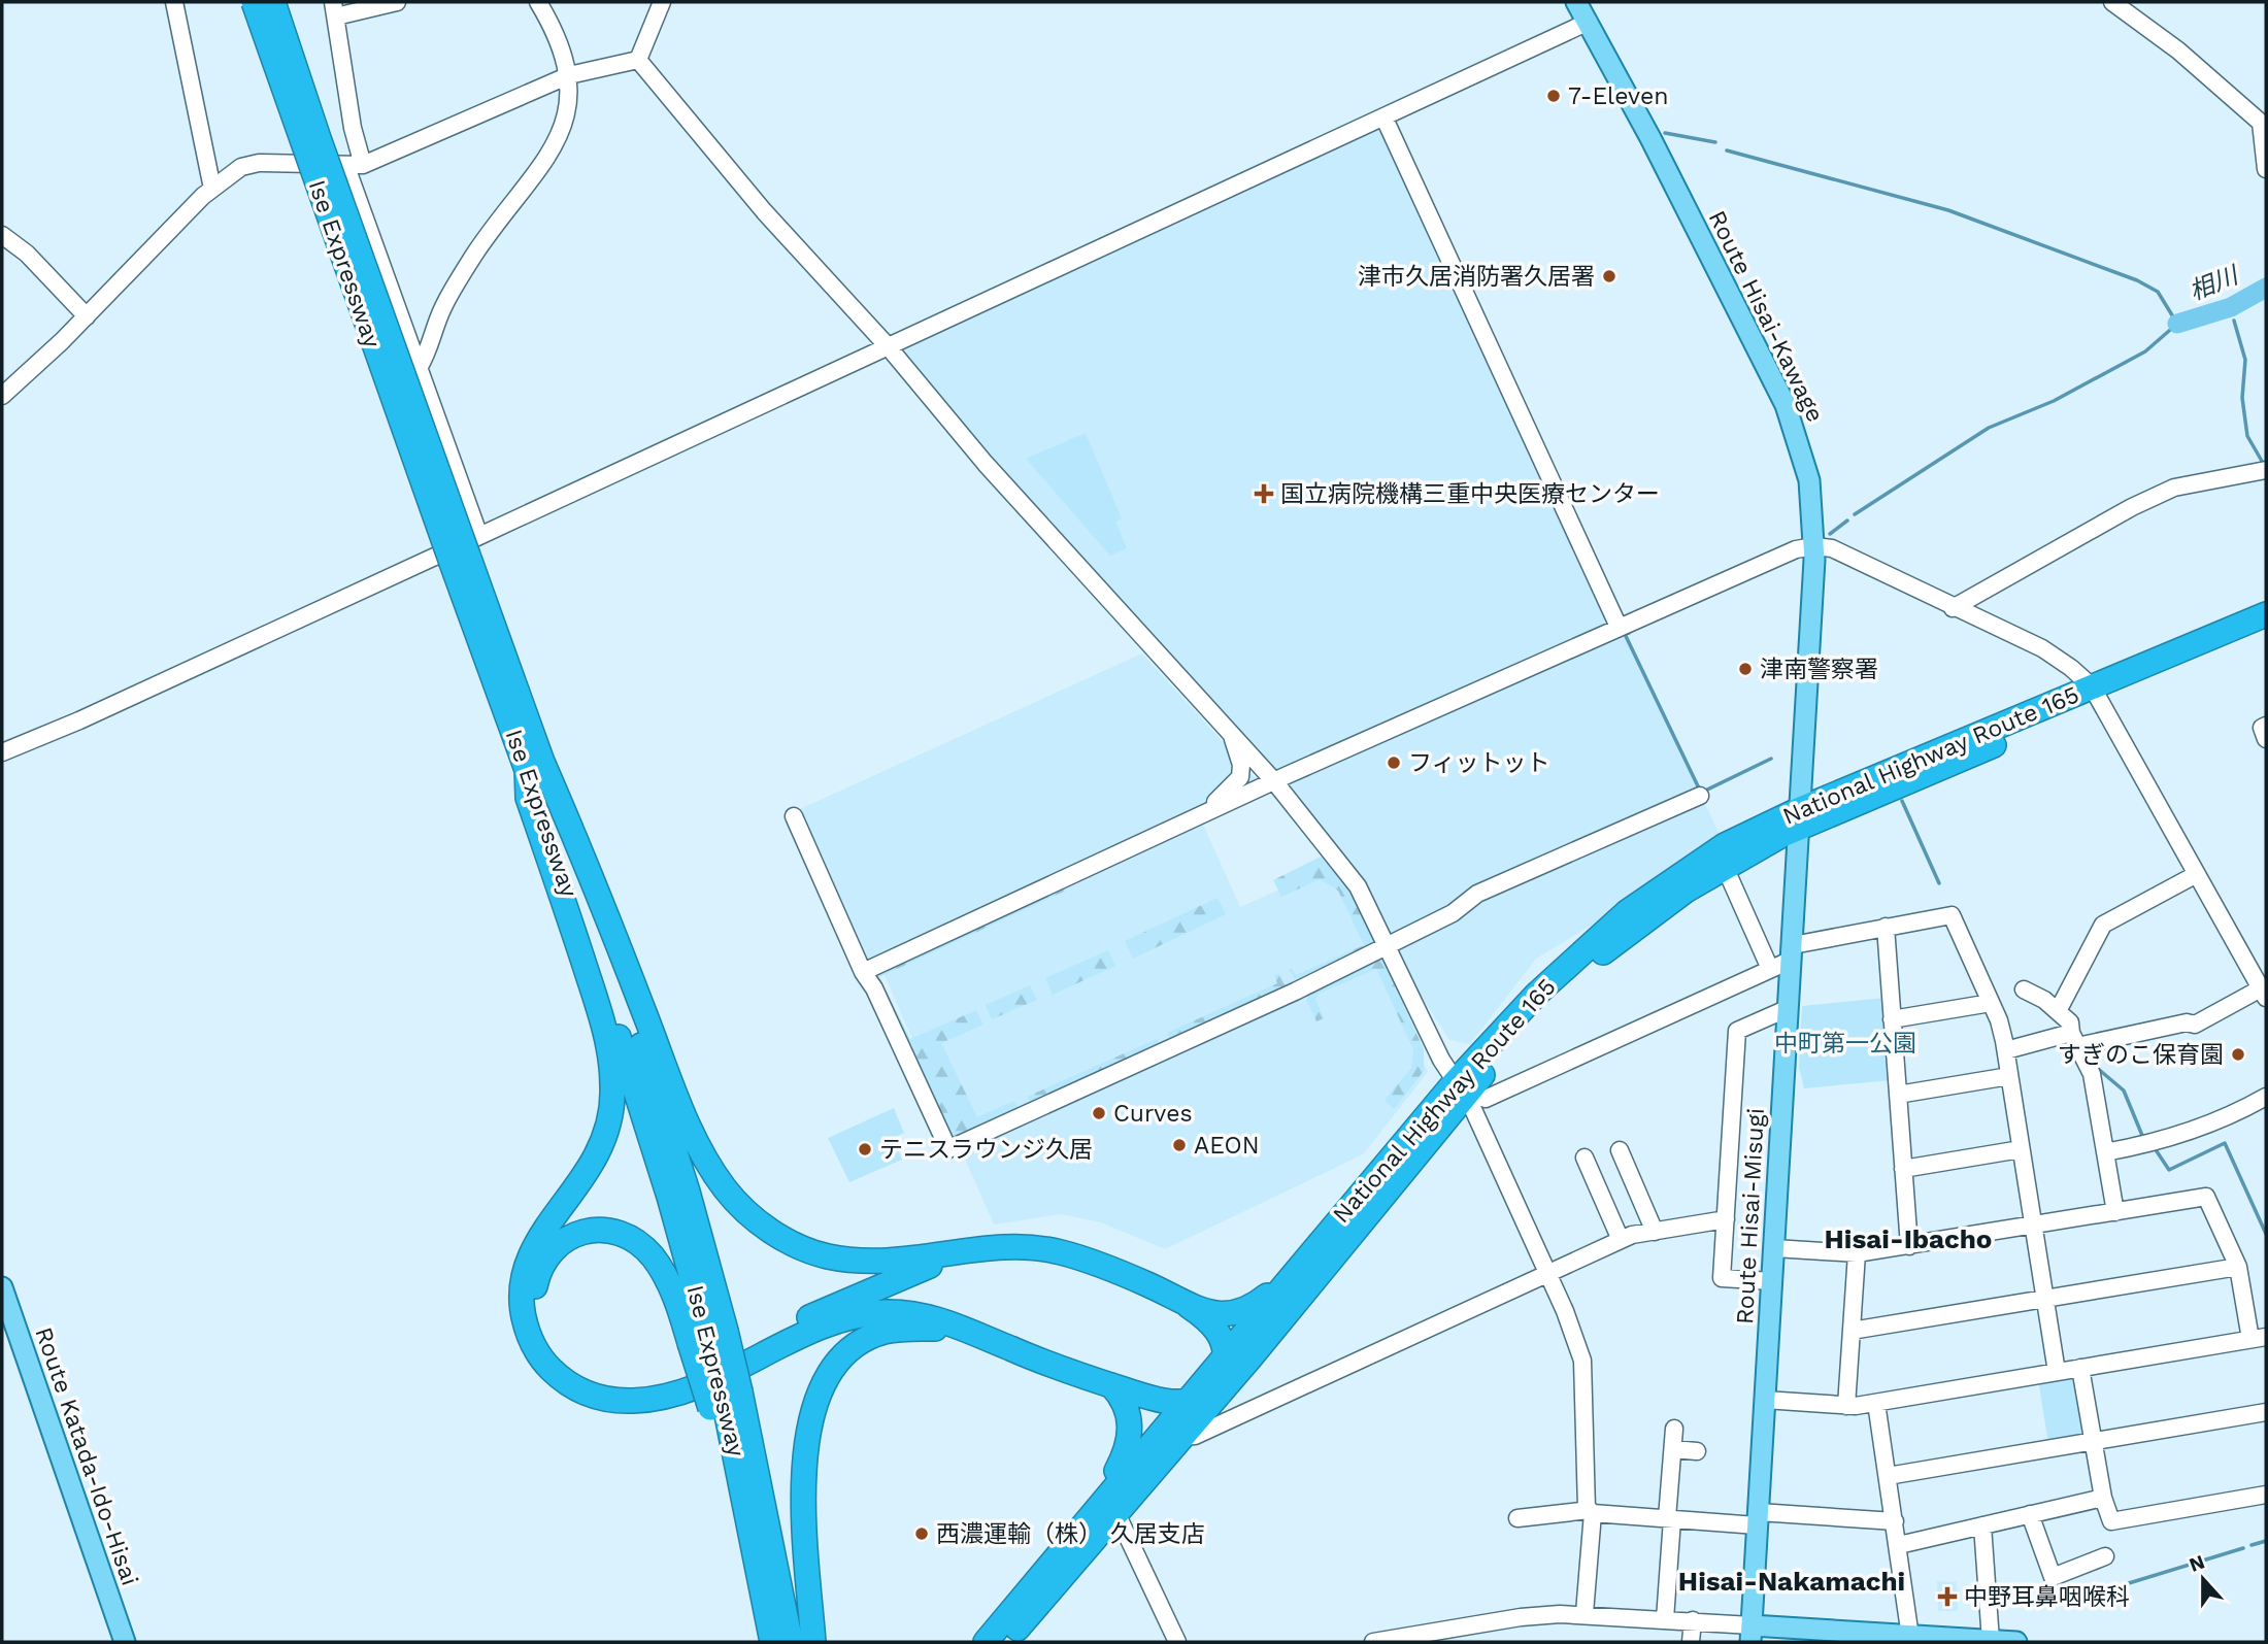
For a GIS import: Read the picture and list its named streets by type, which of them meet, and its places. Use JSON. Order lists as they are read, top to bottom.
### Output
{
  "streets": {
    "highway": ["Ise Expressway", "National Highway Route 165"],
    "main road": ["Route Hisai-Kawage", "Route Hisai-Misugi", "Route Katada-Ido-Hisai"]
  },
  "crossings": [
    ["Route Hisai-Kawage", "National Highway Route 165"],
    ["Route Hisai-Kawage", "Route Hisai-Misugi"],
    ["National Highway Route 165", "Route Hisai-Misugi"]
  ],
  "districts": ["Hisai-Ibacho", "Hisai-Nakamachi"],
  "water": ["相川"],
  "parks": ["中町第一公園"],
  "places": {
    "other": [
      "7-Eleven",
      "津市久居消防署久居署",
      "津南警察署",
      "フィットット",
      "すぎのこ保育園",
      "Curves",
      "AEON",
      "テニスラウンジ久居",
      "西濃運輸（株） 久居支店"
    ],
    "health": ["国立病院機構三重中央医療センター", "中野耳鼻咽喉科"]
  },
  "north": "top"
}
